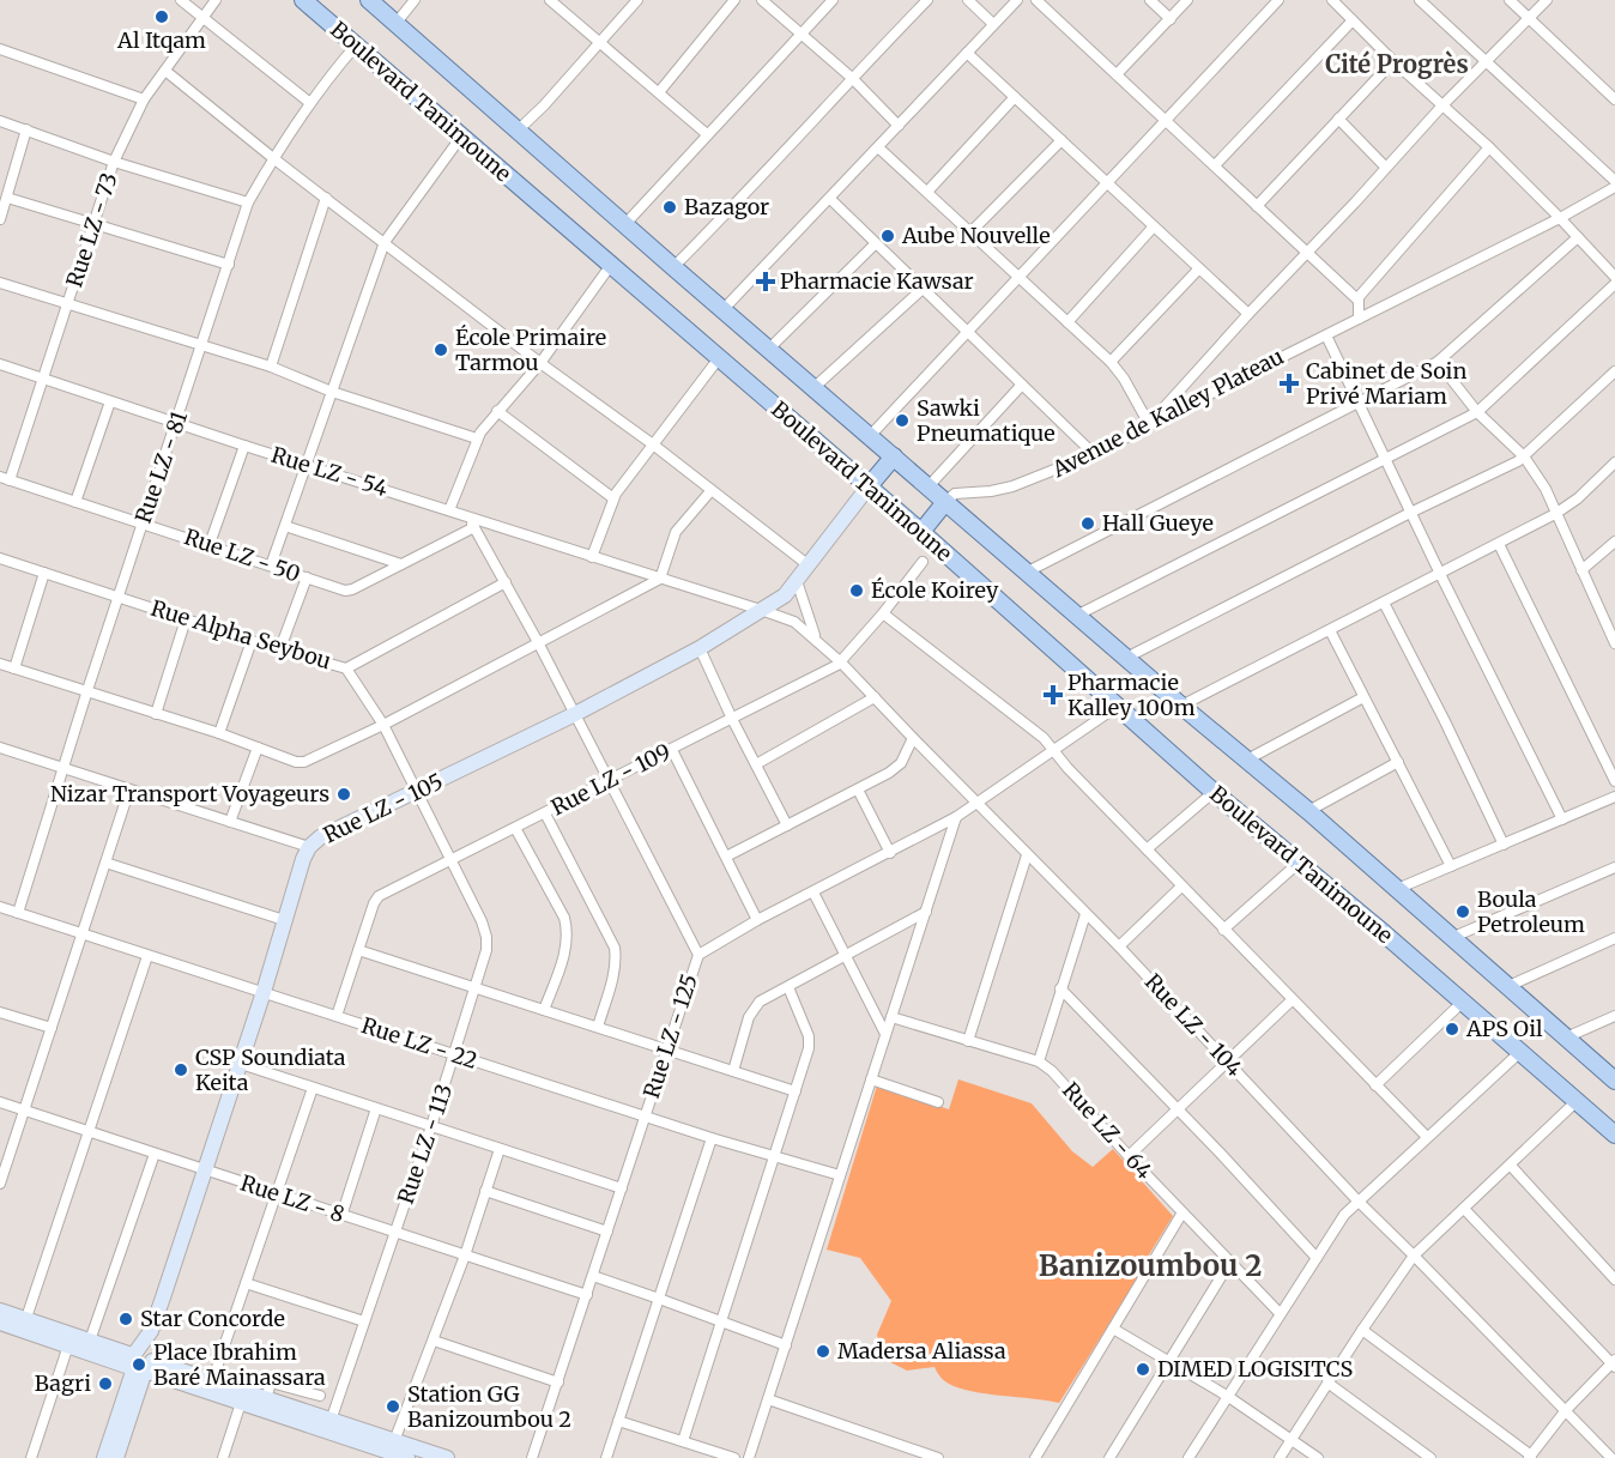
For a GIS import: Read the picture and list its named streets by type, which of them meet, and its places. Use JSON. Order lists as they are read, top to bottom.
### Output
{
  "streets": {
    "main road": ["Boulevard Tanimoune", "Rue LZ - 105"],
    "street": [
      "Rue LZ - 73",
      "Avenue de Kalley Plateau",
      "Rue LZ - 81",
      "Rue LZ - 54",
      "Rue LZ - 50",
      "Rue Alpha Seybou",
      "Rue LZ - 109",
      "Rue LZ - 104",
      "Rue LZ - 125",
      "Rue LZ - 22",
      "Rue LZ - 64",
      "Rue LZ - 113",
      "Rue LZ - 8"
    ]
  },
  "crossings": [
    ["Boulevard Tanimoune", "Avenue de Kalley Plateau"],
    ["Boulevard Tanimoune", "Rue LZ - 81"],
    ["Boulevard Tanimoune", "Rue LZ - 105"],
    ["Boulevard Tanimoune", "Rue LZ - 125"],
    ["Rue LZ - 73", "Rue LZ - 54"],
    ["Rue LZ - 73", "Rue LZ - 50"],
    ["Rue LZ - 81", "Rue LZ - 54"],
    ["Rue LZ - 81", "Rue LZ - 50"],
    ["Rue LZ - 81", "Rue Alpha Seybou"],
    ["Rue LZ - 81", "Rue LZ - 22"],
    ["Rue LZ - 54", "Rue LZ - 105"],
    ["Rue LZ - 54", "Rue LZ - 104"],
    ["Rue Alpha Seybou", "Rue LZ - 105"],
    ["Rue Alpha Seybou", "Rue LZ - 113"],
    ["Rue LZ - 109", "Rue LZ - 104"],
    ["Rue LZ - 109", "Rue LZ - 22"],
    ["Rue LZ - 109", "Rue LZ - 113"],
    ["Rue LZ - 105", "Rue LZ - 104"],
    ["Rue LZ - 105", "Rue LZ - 22"],
    ["Rue LZ - 105", "Rue LZ - 113"],
    ["Rue LZ - 105", "Rue LZ - 8"],
    ["Rue LZ - 104", "Rue LZ - 125"],
    ["Rue LZ - 125", "Rue LZ - 22"],
    ["Rue LZ - 125", "Rue LZ - 8"],
    ["Rue LZ - 22", "Rue LZ - 113"],
    ["Rue LZ - 113", "Rue LZ - 8"]
  ],
  "districts": ["Cité Progrès", "Banizoumbou 2"],
  "places": {
    "other": [
      "Al Itqam",
      "Bazagor",
      "Aube Nouvelle",
      "École Primaire Tarmou",
      "Sawki Pneumatique",
      "Hall Gueye",
      "École Koirey",
      "Nizar Transport Voyageurs",
      "Boula Petroleum",
      "APS Oil",
      "CSP Soundiata Keita",
      "Star Concorde",
      "Madersa Aliassa",
      "Place Ibrahim Baré Mainassara",
      "DIMED LOGISITCS",
      "Bagri",
      "Station GG Banizoumbou 2"
    ],
    "health": ["Pharmacie Kawsar", "Cabinet de Soin Privé Mariam", "Pharmacie Kalley 100m"]
  }
}
